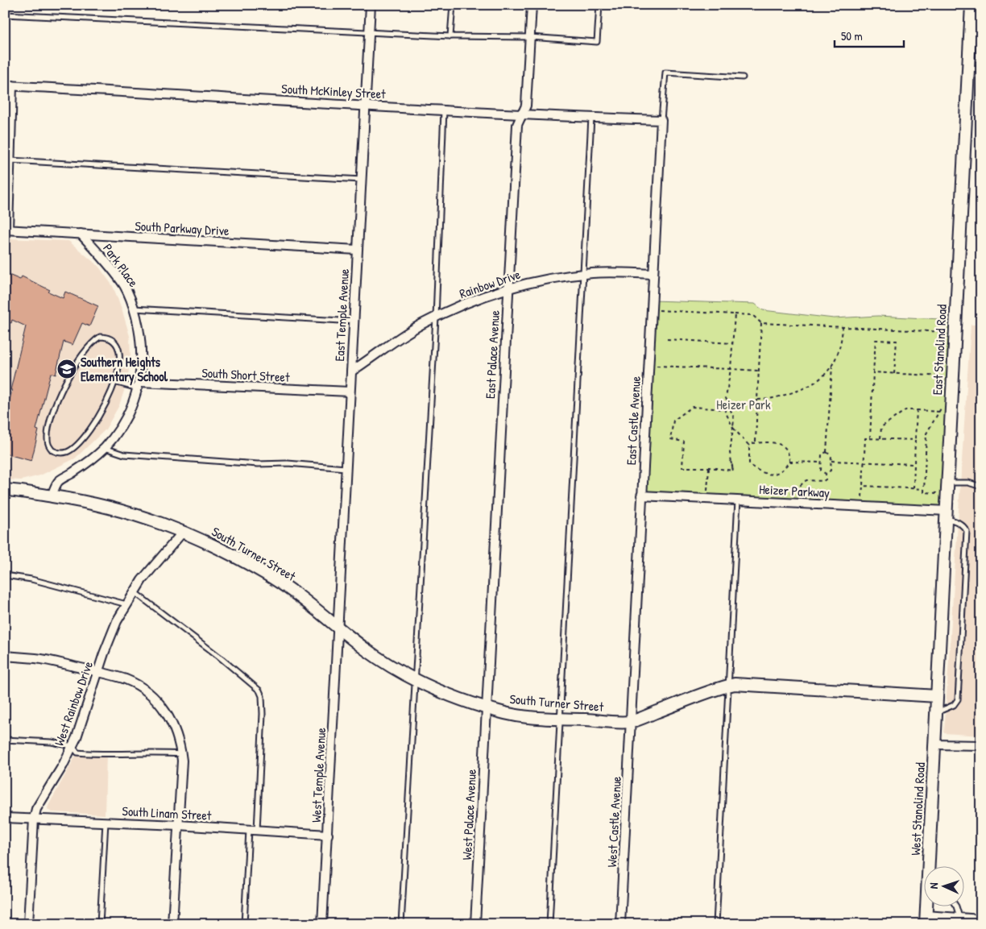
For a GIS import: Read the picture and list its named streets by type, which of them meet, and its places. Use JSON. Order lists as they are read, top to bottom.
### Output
{
  "streets": {
    "main road": ["East Stanolind Road", "South Turner Street", "West Stanolind Road"],
    "street": [
      "South McKinley Street",
      "South Parkway Drive",
      "Park Place",
      "Rainbow Drive",
      "East Temple Avenue",
      "East Palace Avenue",
      "South Short Street",
      "East Castle Avenue",
      "Heizer Parkway",
      "West Rainbow Drive",
      "West Temple Avenue",
      "South Linam Street",
      "West Palace Avenue",
      "West Castle Avenue"
    ]
  },
  "crossings": [
    ["South McKinley Street", "East Temple Avenue"],
    ["South McKinley Street", "East Palace Avenue"],
    ["South McKinley Street", "East Castle Avenue"],
    ["South Parkway Drive", "Park Place"],
    ["South Parkway Drive", "East Temple Avenue"],
    ["Park Place", "South Short Street"],
    ["Park Place", "South Turner Street"],
    ["Rainbow Drive", "East Temple Avenue"],
    ["Rainbow Drive", "East Palace Avenue"],
    ["Rainbow Drive", "East Castle Avenue"],
    ["East Temple Avenue", "South Short Street"],
    ["East Temple Avenue", "South Turner Street"],
    ["East Temple Avenue", "West Temple Avenue"],
    ["East Stanolind Road", "Heizer Parkway"],
    ["East Stanolind Road", "South Turner Street"],
    ["East Stanolind Road", "West Stanolind Road"],
    ["East Palace Avenue", "South Turner Street"],
    ["East Palace Avenue", "West Palace Avenue"],
    ["East Castle Avenue", "Heizer Parkway"],
    ["East Castle Avenue", "South Turner Street"],
    ["East Castle Avenue", "West Castle Avenue"],
    ["South Turner Street", "West Rainbow Drive"],
    ["South Turner Street", "West Temple Avenue"],
    ["South Turner Street", "West Stanolind Road"],
    ["South Turner Street", "West Palace Avenue"],
    ["South Turner Street", "West Castle Avenue"],
    ["West Rainbow Drive", "South Linam Street"],
    ["West Temple Avenue", "South Linam Street"]
  ],
  "parks": ["Heizer Park"],
  "places": {
    "school or university": ["Southern Heights Elementary School"]
  },
  "scale_bar": "50 m",
  "north": "left"
}
